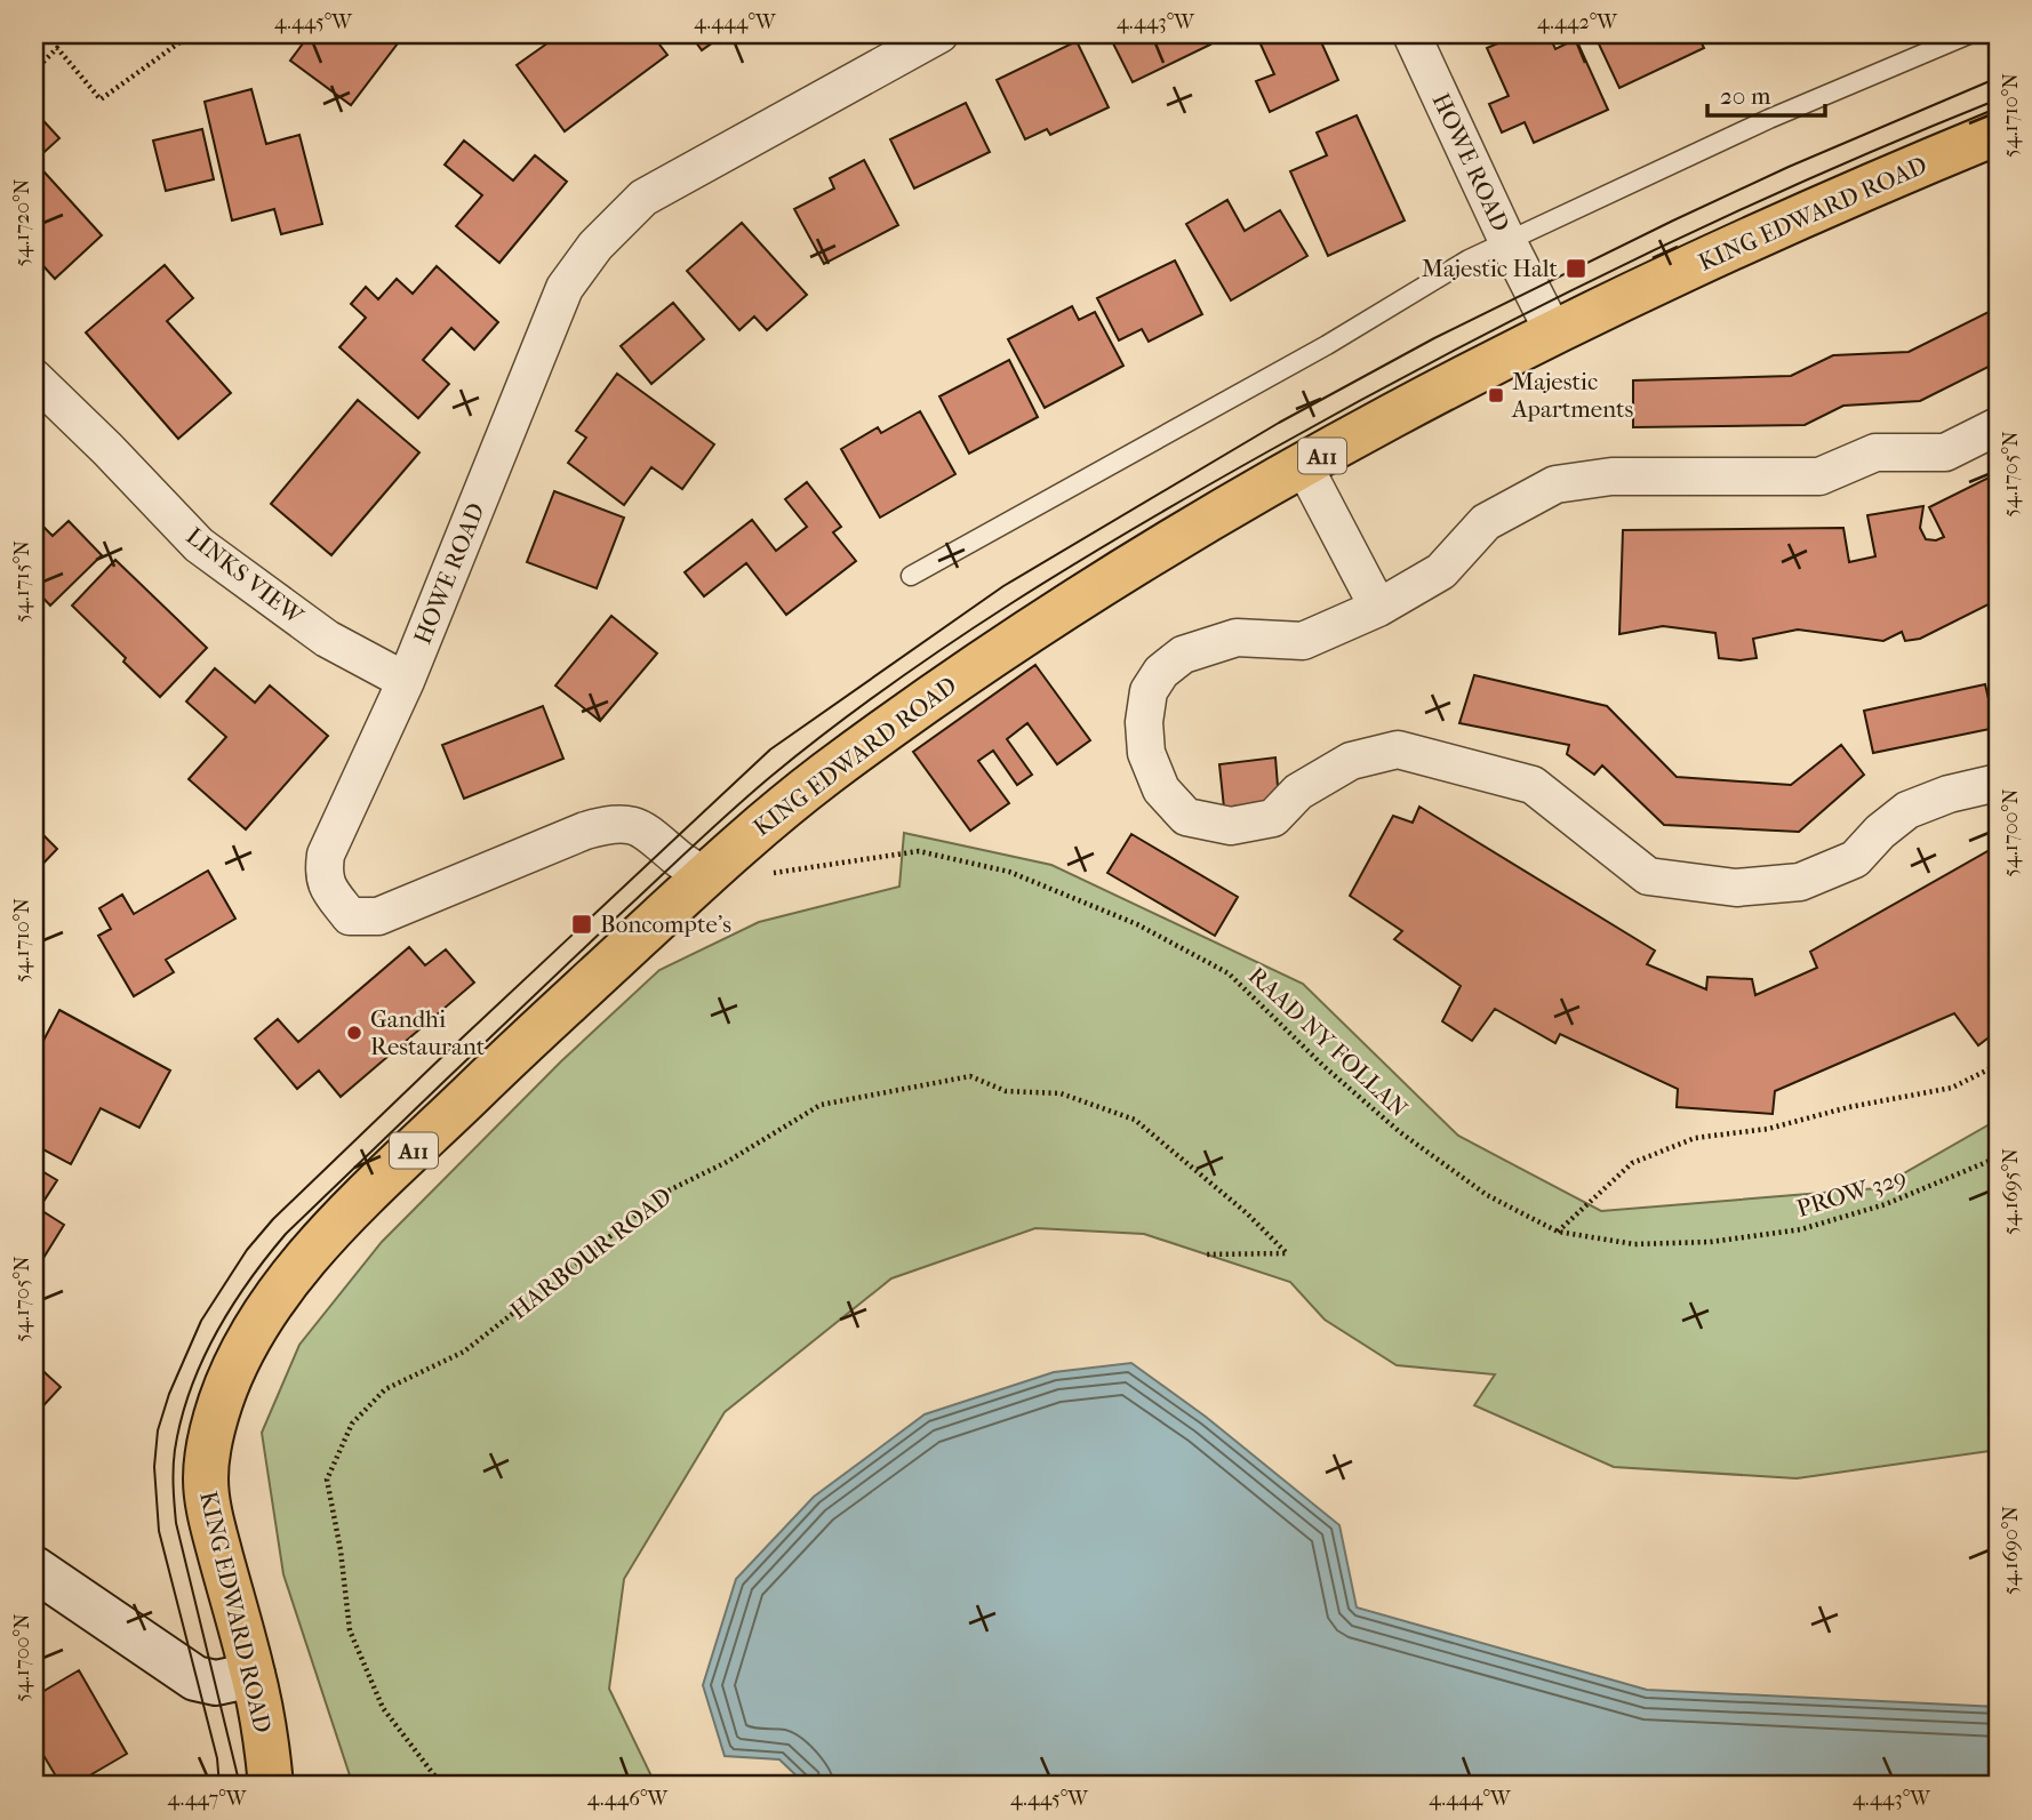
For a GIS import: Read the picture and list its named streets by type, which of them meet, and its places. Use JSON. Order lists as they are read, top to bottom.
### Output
{
  "streets": {
    "main road": ["KING EDWARD ROAD", "A11"],
    "street": ["HOWE ROAD", "LINKS VIEW"],
    "path": ["RAAD NY FOLLAN", "PROW 329", "HARBOUR ROAD"]
  },
  "crossings": [
    ["HOWE ROAD", "KING EDWARD ROAD"],
    ["HOWE ROAD", "LINKS VIEW"],
    ["RAAD NY FOLLAN", "PROW 329"]
  ],
  "places": {
    "transit": ["Majestic Halt", "Majestic Apartments", "Boncompte's"],
    "other": ["Gandhi Restaurant"]
  },
  "scale_bar": "20 m",
  "coordinates": [
    "4.445°W",
    "4.444°W",
    "4.443°W",
    "4.442°W",
    "54.1710°N",
    "54.1720°N",
    "54.1705°N",
    "54.1715°N",
    "54.1700°N",
    "54.1695°N",
    "54.1690°N",
    "4.447°W",
    "4.446°W"
  ]
}
